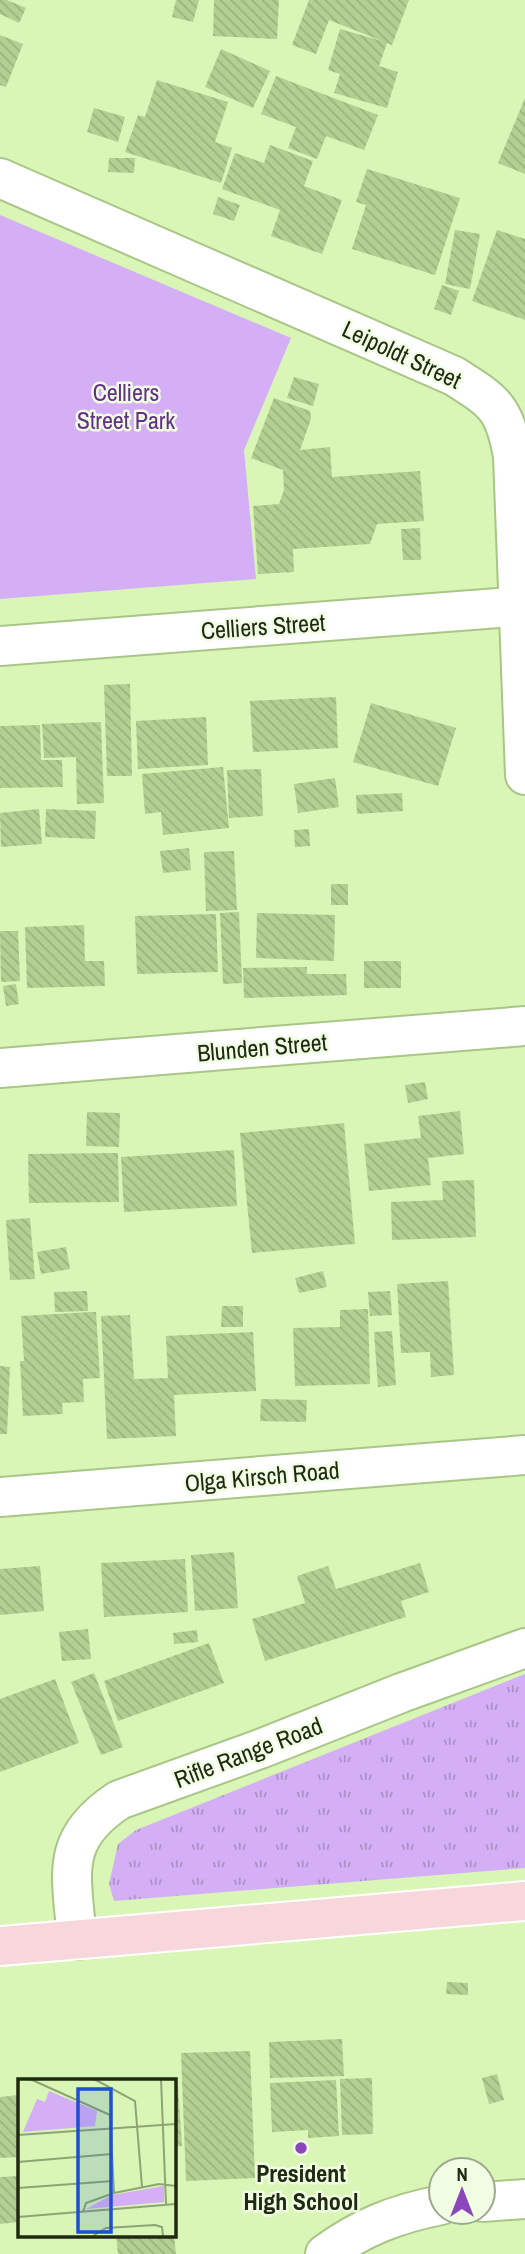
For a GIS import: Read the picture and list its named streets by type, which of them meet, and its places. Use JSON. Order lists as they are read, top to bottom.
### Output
{
  "streets": {
    "street": [
      "Leipoldt Street",
      "Celliers Street",
      "Blunden Street",
      "Olga Kirsch Road",
      "Rifle Range Road"
    ]
  },
  "crossings": [
    ["Leipoldt Street", "Celliers Street"]
  ],
  "parks": ["Celliers Street Park"],
  "places": ["President High School"],
  "north": "top"
}
